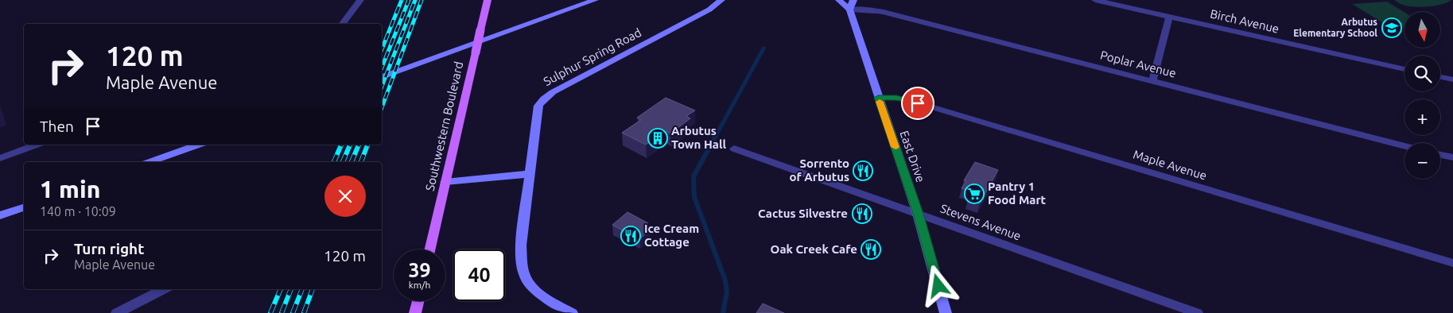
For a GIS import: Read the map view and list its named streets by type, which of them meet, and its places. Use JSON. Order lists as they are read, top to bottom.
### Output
{
  "streets": {
    "main road": ["Southwestern Boulevard"],
    "street": [
      "Birch Avenue",
      "Sulphur Spring Road",
      "Poplar Avenue",
      "East Drive",
      "Maple Avenue",
      "Stevens Avenue"
    ]
  },
  "crossings": [
    ["Poplar Avenue", "East Drive"],
    ["East Drive", "Maple Avenue"],
    ["East Drive", "Stevens Avenue"]
  ],
  "places": {
    "school or university": ["Arbutus Elementary School"],
    "building": ["Arbutus Town Hall"],
    "restaurant": [
      "Sorrento of Arbutus",
      "Cactus Silvestre",
      "Ice Cream Cottage",
      "Oak Creek Cafe"
    ],
    "supermarket": ["Pantry 1 Food Mart"]
  },
  "north": "bottom",
  "page": {
    "map_buttons": ["+", "−"],
    "turn": ["120 m", "Maple Avenue"],
    "then": "Then",
    "heading": ["1 min", "140 m · 10:09"],
    "list": [
      {
        "name": "Turn right",
        "note": "Maple Avenue",
        "value": "120 m"
      }
    ],
    "speed": "39 km/h",
    "limit": "40"
  }
}
